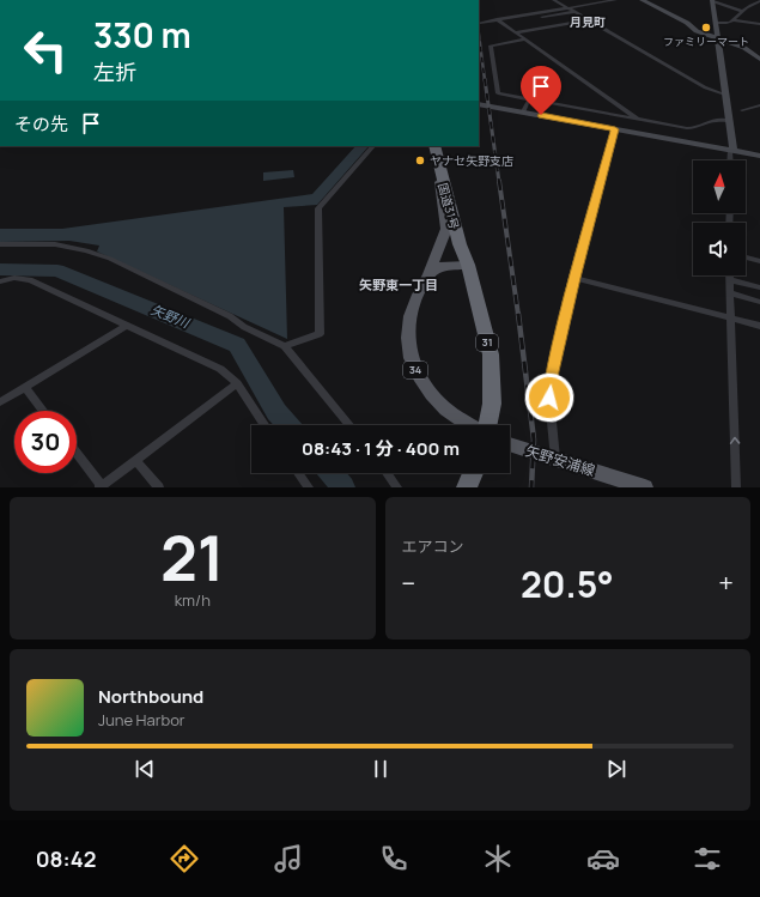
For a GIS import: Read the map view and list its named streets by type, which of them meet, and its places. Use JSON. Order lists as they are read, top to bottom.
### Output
{
  "streets": {
    "highway": ["国道31号", "31"],
    "main road": ["34", "矢野安浦線"]
  },
  "crossings": [
    ["国道31号", "34"]
  ],
  "districts": ["月見町", "矢野東一丁目"],
  "water": ["矢野川"],
  "places": ["ファミリーマート", "ヤナセ矢野支店"],
  "north": "top",
  "page": {
    "turn": ["330 m", "左折"],
    "then": "その先",
    "limit": "30",
    "trip": "08:43 · 1 分 · 400 m",
    "tile": [
      ["21", "km/h"],
      "エアコン"
    ],
    "heat": ["−", "20.5°", "+"],
    "song": ["Northbound", "June Harbor"],
    "tabs": "08:42"
  }
}
